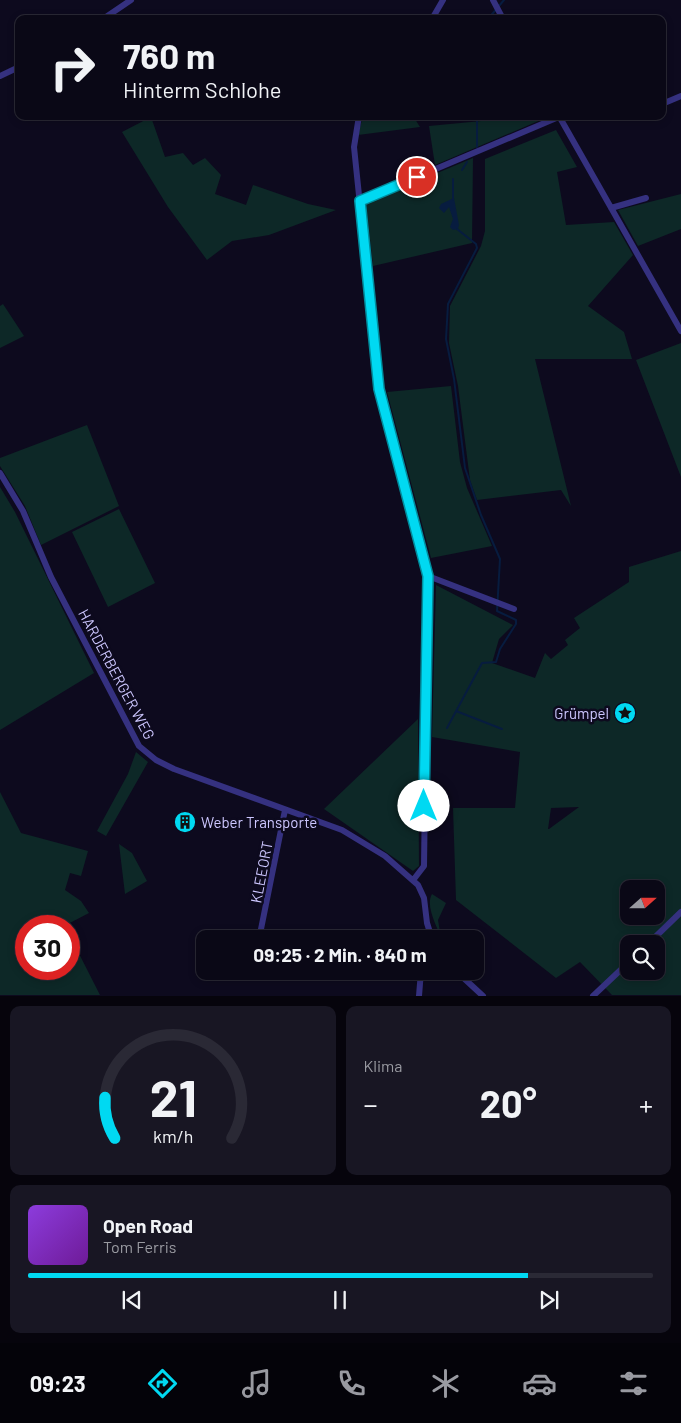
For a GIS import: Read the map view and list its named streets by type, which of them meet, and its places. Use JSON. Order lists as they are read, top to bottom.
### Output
{
  "streets": {
    "street": ["HARDERBERGER WEG", "KLEEORT"]
  },
  "crossings": [
    ["HARDERBERGER WEG", "KLEEORT"]
  ],
  "places": {
    "place": ["Grümpel"],
    "building": ["Weber Transporte"]
  },
  "north": "right",
  "page": {
    "turn": ["760 m", "Hinterm Schlohe"],
    "limit": "30",
    "trip": "09:25 · 2 Min. · 840 m",
    "tile": "Klima",
    "heat": ["−", "20°", "+"],
    "song": ["Open Road", "Tom Ferris"],
    "tabs": "09:23",
    "gauge": ["21", "km/h"]
  }
}
